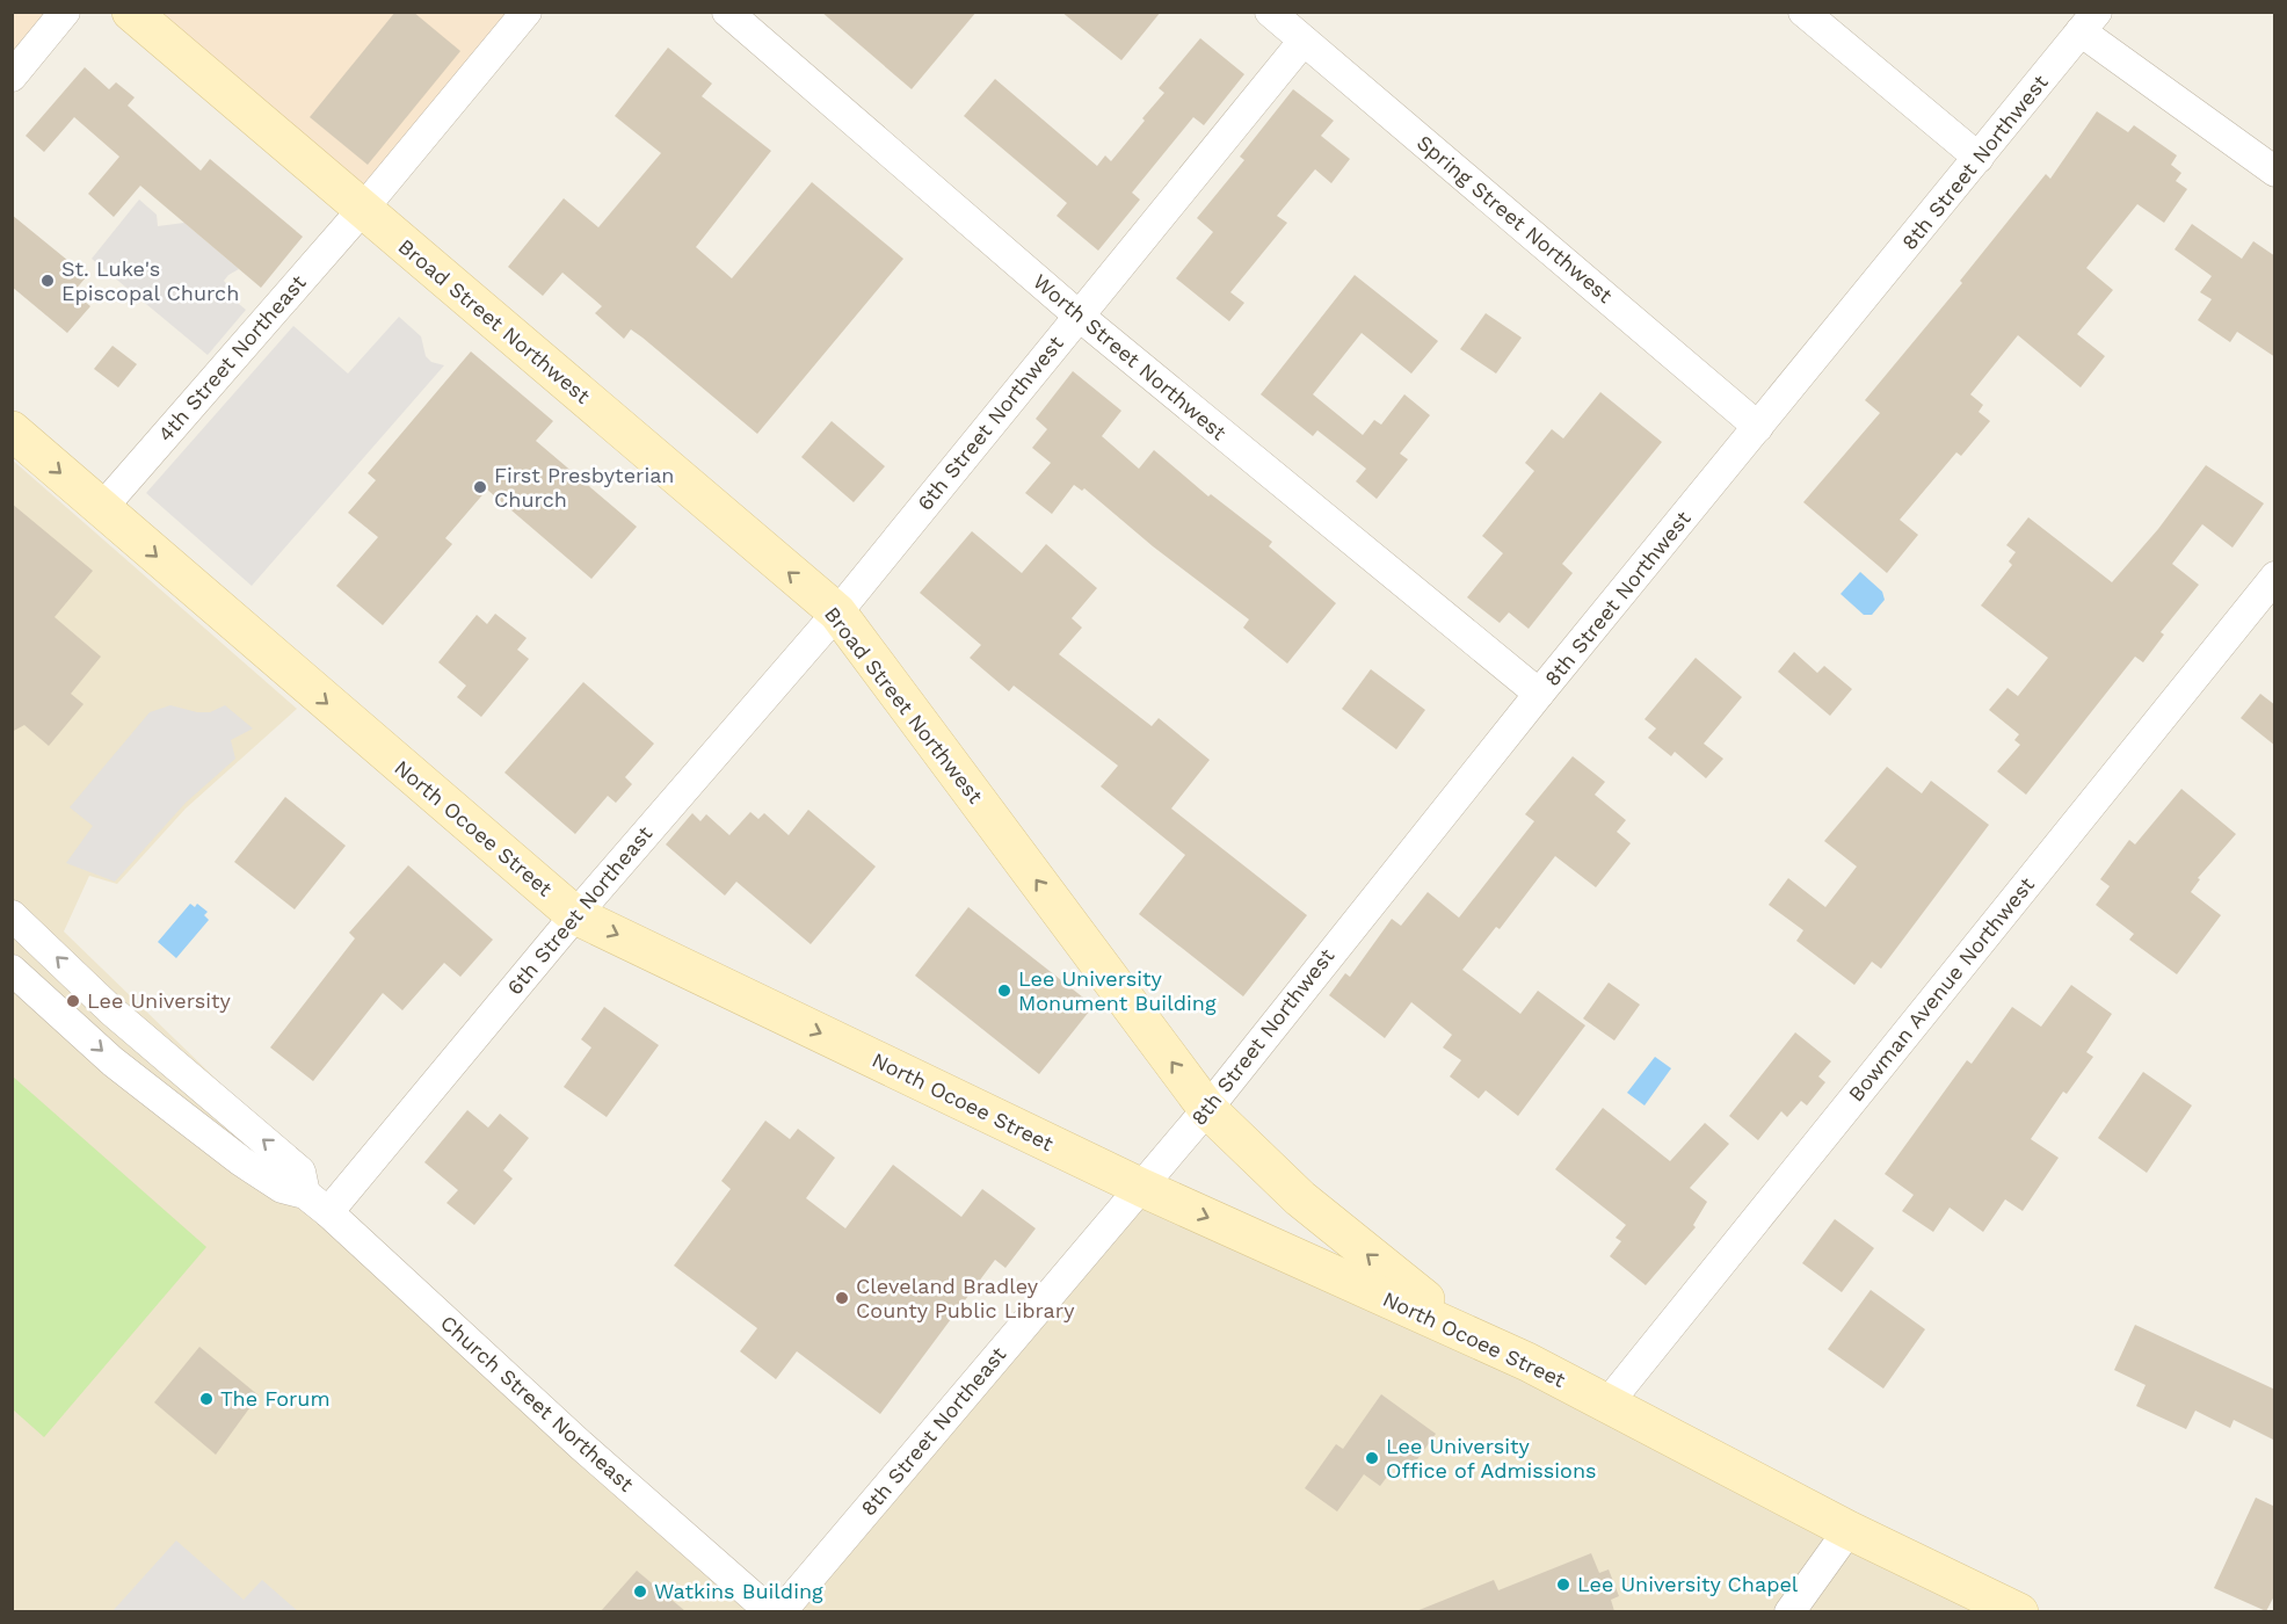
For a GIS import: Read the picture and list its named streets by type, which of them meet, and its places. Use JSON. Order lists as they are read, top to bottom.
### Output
{
  "streets": {
    "main road": ["Broad Street Northwest", "North Ocoee Street"],
    "street": [
      "8th Street Northwest",
      "Spring Street Northwest",
      "Worth Street Northwest",
      "4th Street Northeast",
      "6th Street Northwest",
      "6th Street Northeast",
      "Bowman Avenue Northwest",
      "Church Street Northeast",
      "8th Street Northeast"
    ]
  },
  "crossings": [
    ["8th Street Northwest", "Spring Street Northwest"],
    ["8th Street Northwest", "Broad Street Northwest"],
    ["8th Street Northwest", "Worth Street Northwest"],
    ["8th Street Northwest", "North Ocoee Street"],
    ["8th Street Northwest", "8th Street Northeast"],
    ["Spring Street Northwest", "6th Street Northwest"],
    ["Broad Street Northwest", "4th Street Northeast"],
    ["Broad Street Northwest", "6th Street Northwest"],
    ["Broad Street Northwest", "North Ocoee Street"],
    ["Broad Street Northwest", "6th Street Northeast"],
    ["Worth Street Northwest", "6th Street Northwest"],
    ["4th Street Northeast", "North Ocoee Street"],
    ["6th Street Northwest", "6th Street Northeast"],
    ["North Ocoee Street", "6th Street Northeast"],
    ["North Ocoee Street", "Bowman Avenue Northwest"],
    ["North Ocoee Street", "8th Street Northeast"],
    ["6th Street Northeast", "Church Street Northeast"]
  ],
  "one_way": ["Broad Street Northwest", "North Ocoee Street"],
  "places": [
    "St. Luke's Episcopal Church",
    "First Presbyterian Church",
    "Lee University Monument Building",
    "Lee University",
    "Cleveland Bradley County Public Library",
    "The Forum",
    "Lee University Office of Admissions",
    "Lee University Chapel",
    "Watkins Building"
  ]
}
